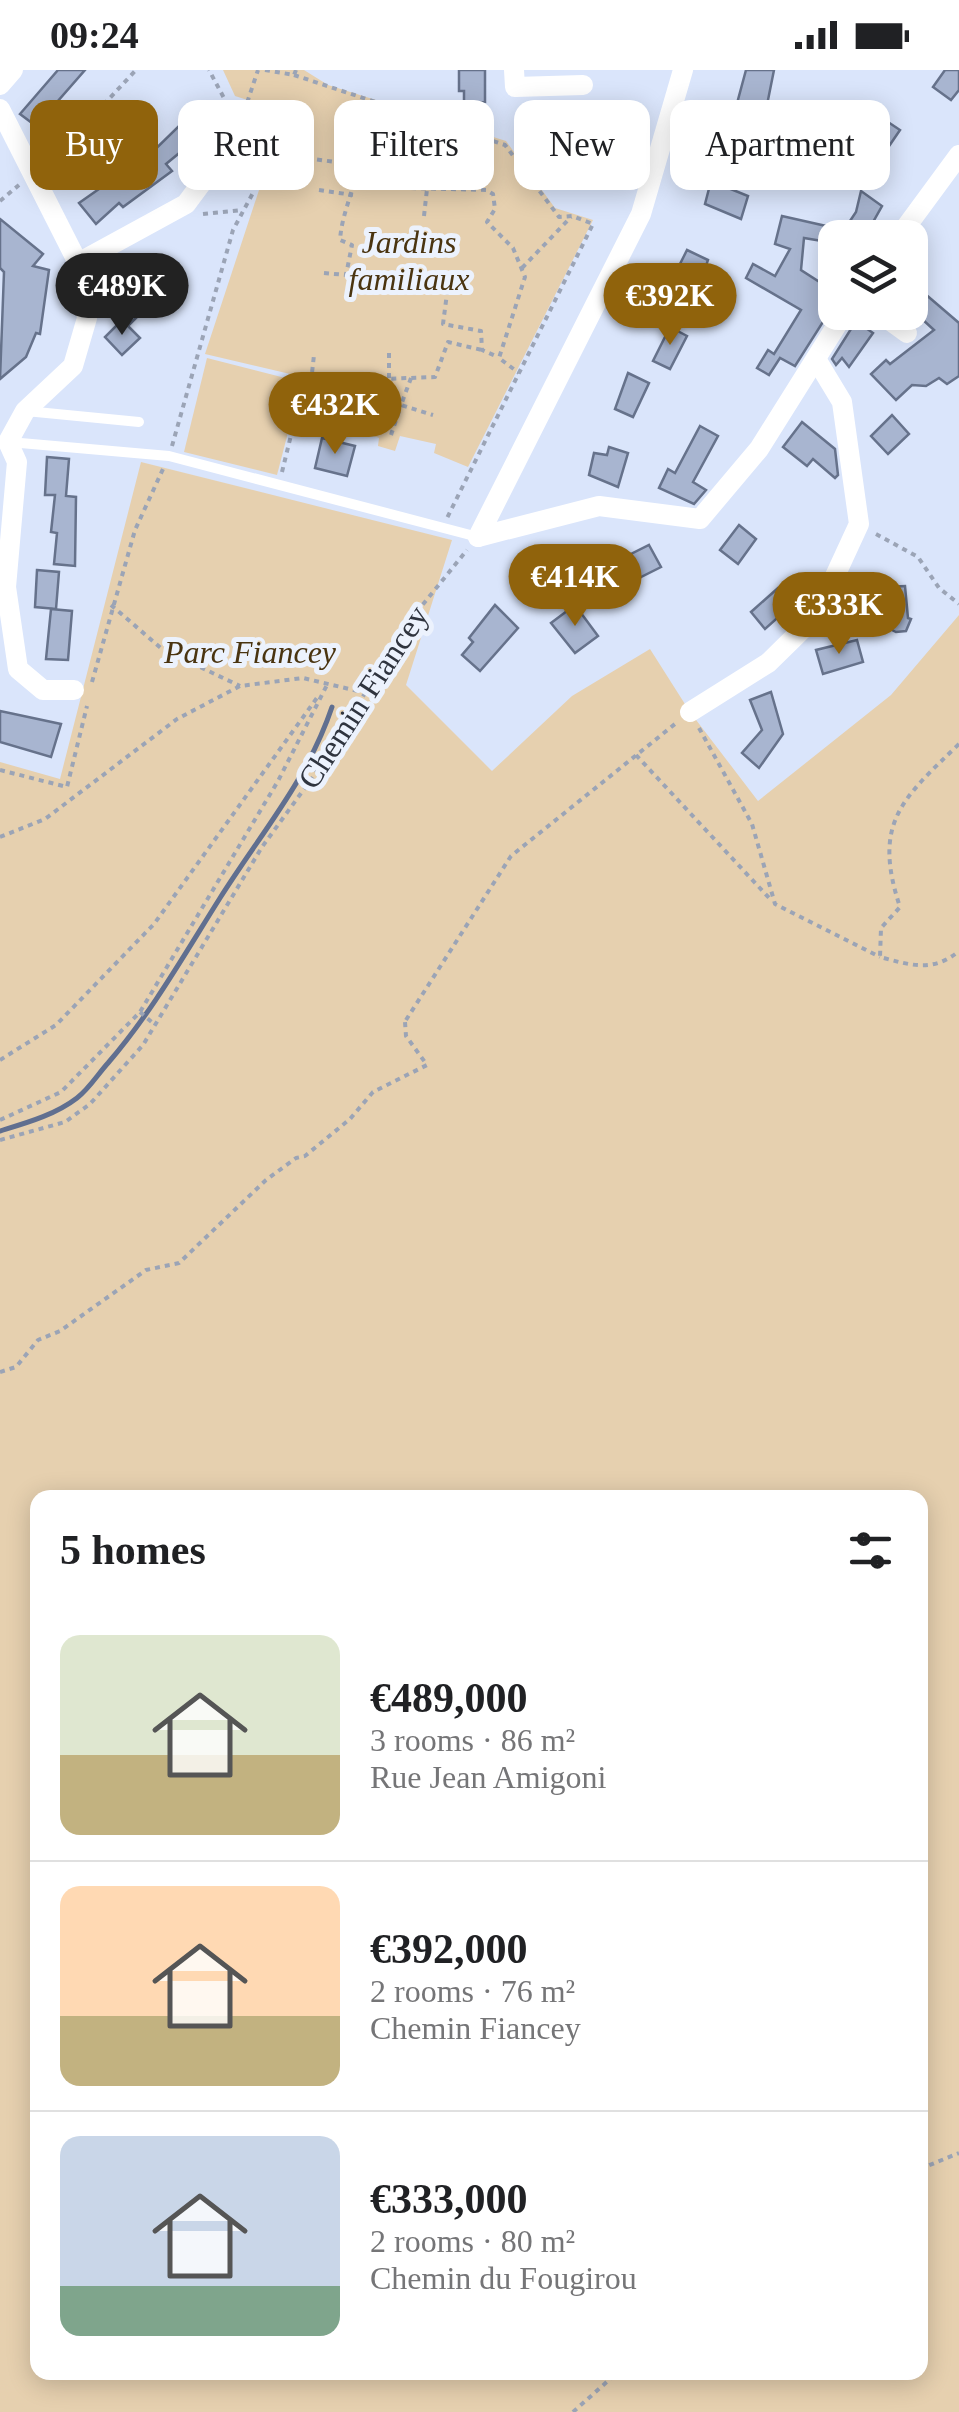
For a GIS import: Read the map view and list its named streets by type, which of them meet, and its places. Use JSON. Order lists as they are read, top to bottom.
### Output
{
  "streets": {
    "path": ["Chemin Fiancey"]
  },
  "parks": ["Jardins familiaux", "Parc Fiancey"],
  "page": {
    "status": "09:24",
    "chip": [
      "Buy",
      "Rent",
      "Filters",
      "New",
      "Apartment"
    ],
    "price": [
      "€489K",
      "€392K",
      "€432K",
      "€414K",
      "€333K"
    ],
    "heading": "5 homes",
    "list": [
      {
        "name": "€489,000",
        "note": "3 rooms · 86 m² · Rue Jean Amigoni"
      },
      {
        "name": "€392,000",
        "note": "2 rooms · 76 m² · Chemin Fiancey"
      },
      {
        "name": "€333,000",
        "note": "2 rooms · 80 m² · Chemin du Fougirou"
      }
    ]
  }
}
